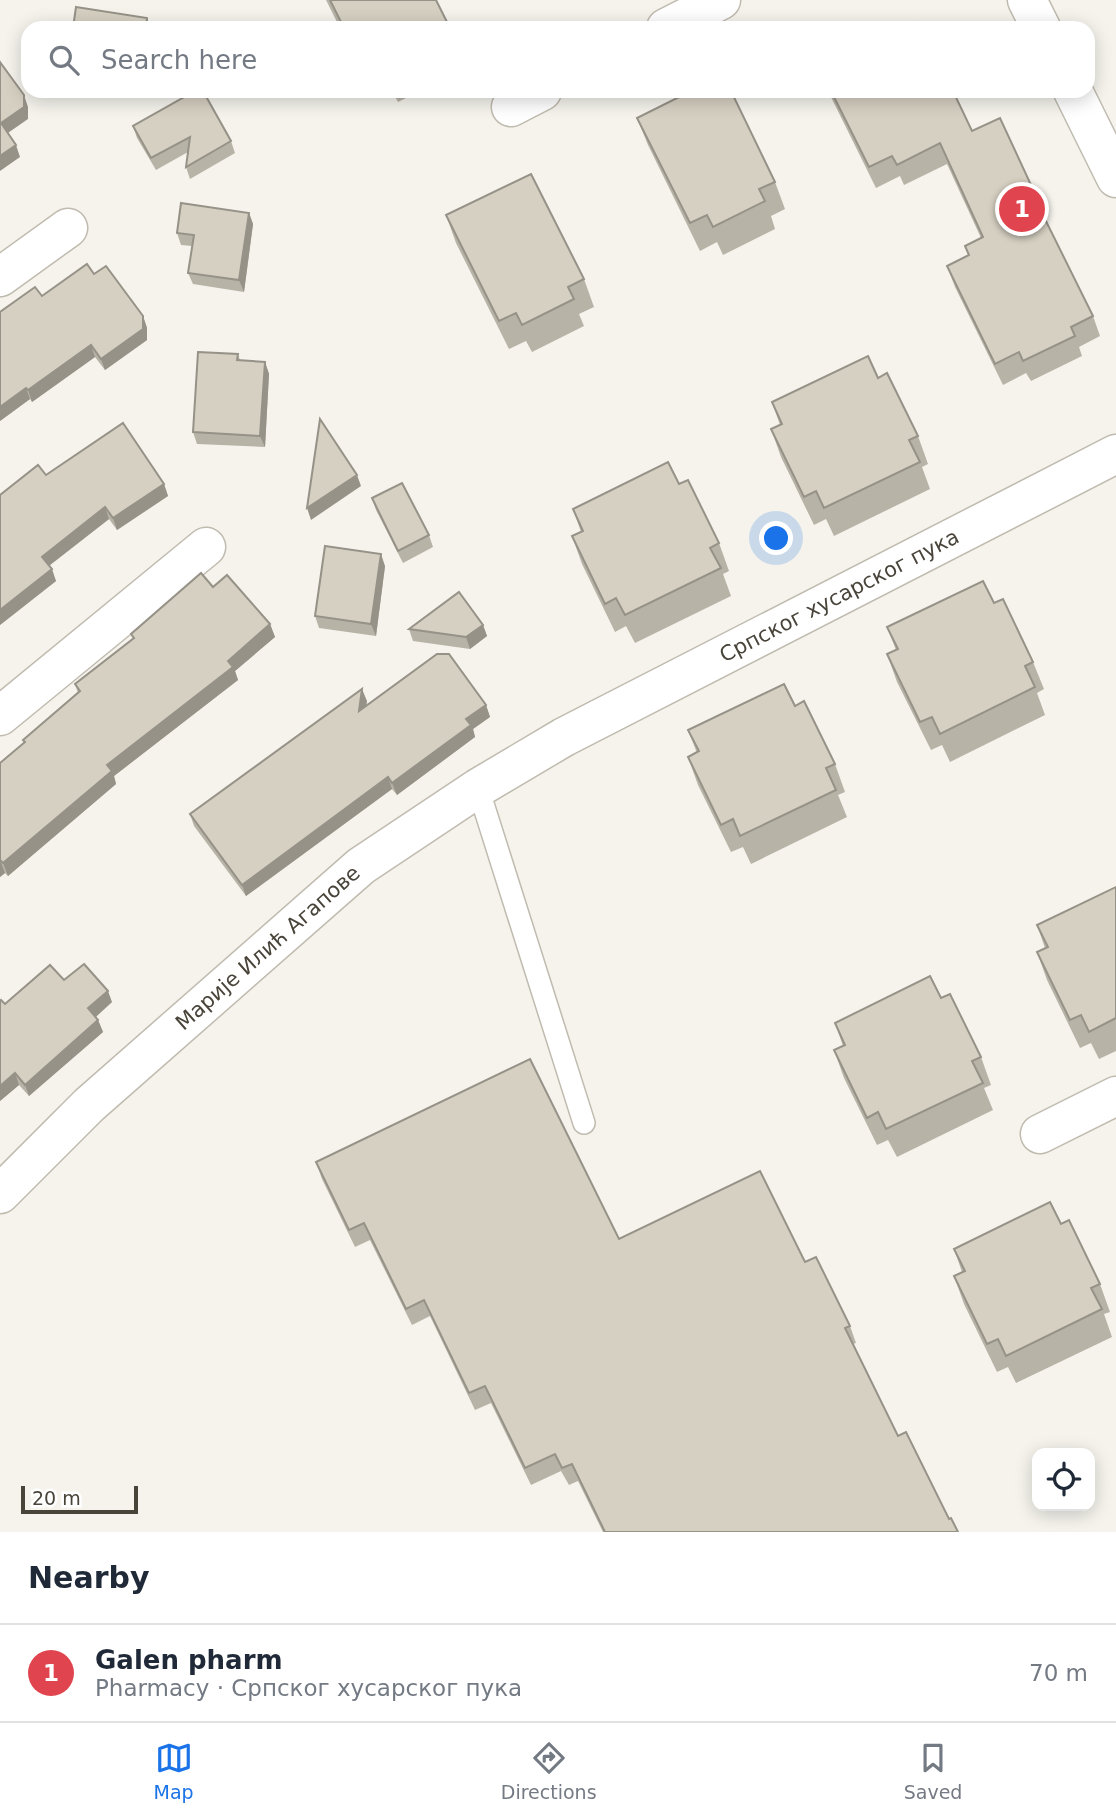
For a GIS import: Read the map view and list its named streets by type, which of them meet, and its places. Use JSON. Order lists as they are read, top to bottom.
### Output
{
  "streets": {
    "street": ["Српског хусарског пука", "Марије Илић Агапове"]
  },
  "crossings": [
    ["Српског хусарског пука", "Марије Илић Агапове"]
  ],
  "scale_bar": "20 m",
  "page": {
    "search": "Search here",
    "pins": "1",
    "scale": "20 m",
    "heading": "Nearby",
    "list": [
      {
        "mark": "1",
        "name": "Galen pharm",
        "note": "Pharmacy · Српског хусарског пука",
        "value": "70 m"
      }
    ],
    "nav": ["Map", "Directions", "Saved"]
  }
}
